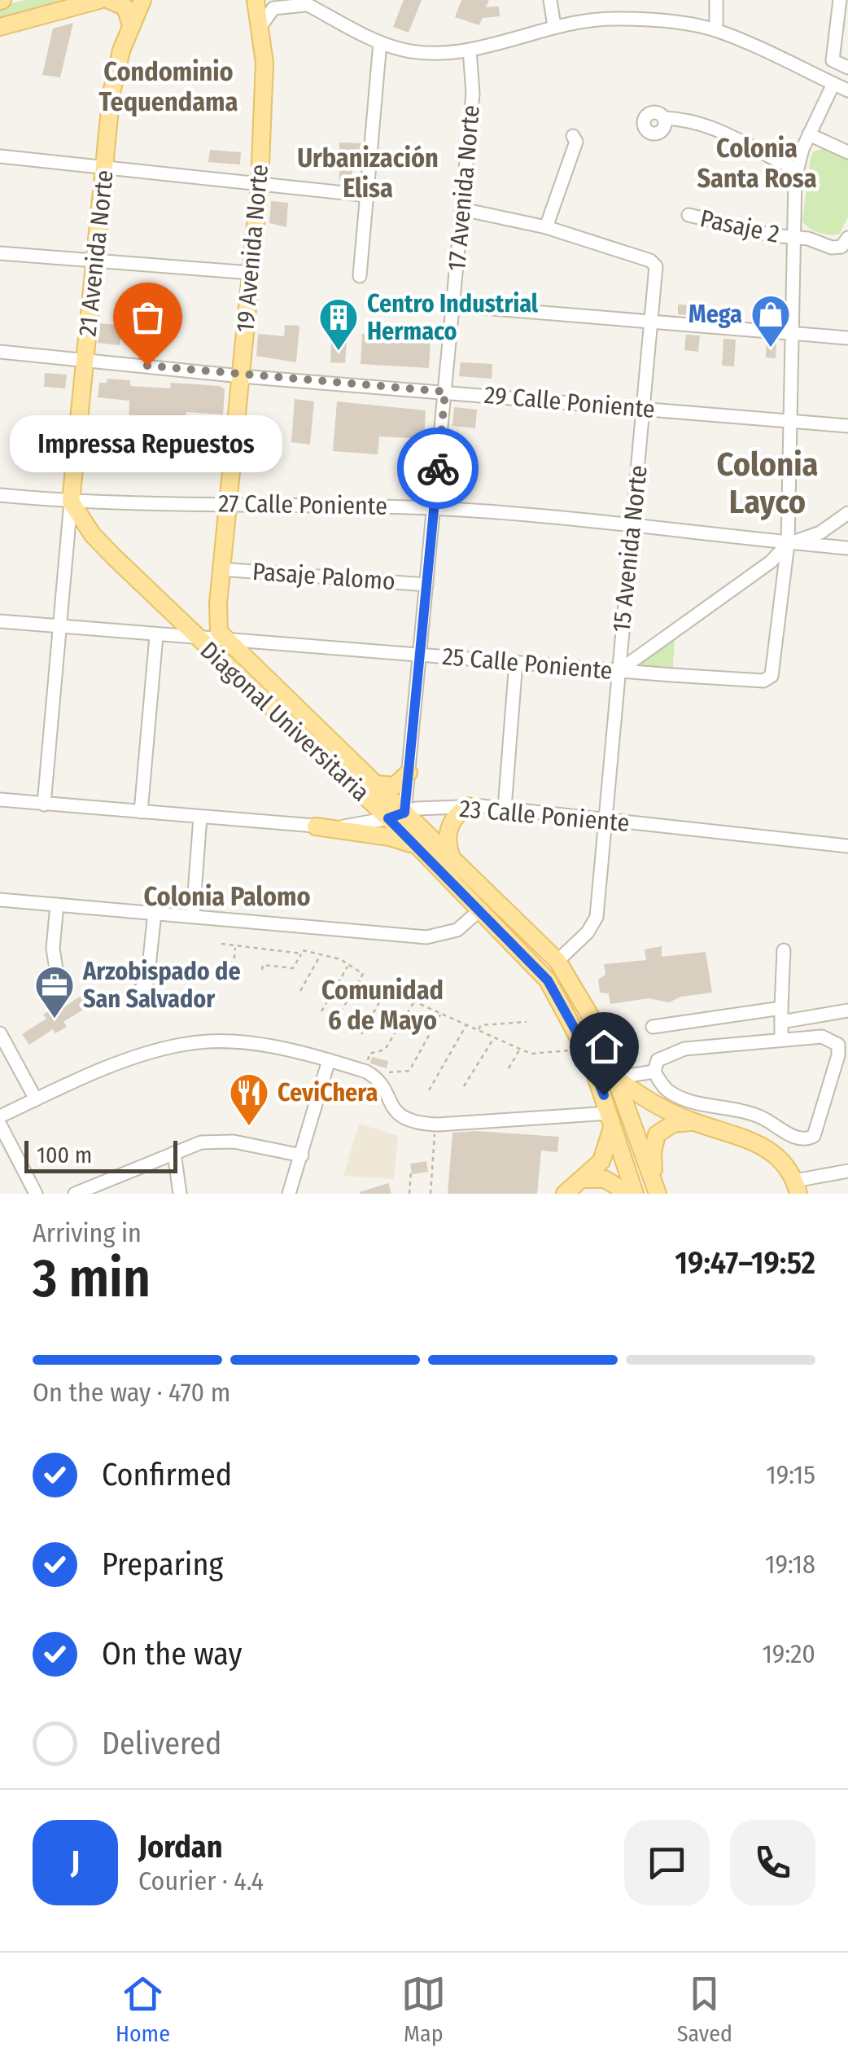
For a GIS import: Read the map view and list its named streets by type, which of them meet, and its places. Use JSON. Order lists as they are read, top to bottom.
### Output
{
  "streets": {
    "main road": ["19 Avenida Norte", "21 Avenida Norte", "Diagonal Universitaria"],
    "street": [
      "17 Avenida Norte",
      "Pasaje 2",
      "29 Calle Poniente",
      "27 Calle Poniente",
      "15 Avenida Norte",
      "Pasaje Palomo",
      "25 Calle Poniente",
      "23 Calle Poniente"
    ]
  },
  "crossings": [
    ["17 Avenida Norte", "29 Calle Poniente"],
    ["17 Avenida Norte", "27 Calle Poniente"],
    ["17 Avenida Norte", "Pasaje Palomo"],
    ["17 Avenida Norte", "25 Calle Poniente"],
    ["17 Avenida Norte", "Diagonal Universitaria"],
    ["17 Avenida Norte", "23 Calle Poniente"],
    ["19 Avenida Norte", "29 Calle Poniente"],
    ["19 Avenida Norte", "27 Calle Poniente"],
    ["19 Avenida Norte", "Pasaje Palomo"],
    ["19 Avenida Norte", "25 Calle Poniente"],
    ["19 Avenida Norte", "Diagonal Universitaria"],
    ["21 Avenida Norte", "29 Calle Poniente"],
    ["21 Avenida Norte", "27 Calle Poniente"],
    ["21 Avenida Norte", "25 Calle Poniente"],
    ["21 Avenida Norte", "Diagonal Universitaria"],
    ["21 Avenida Norte", "23 Calle Poniente"],
    ["29 Calle Poniente", "15 Avenida Norte"],
    ["27 Calle Poniente", "15 Avenida Norte"],
    ["27 Calle Poniente", "25 Calle Poniente"],
    ["27 Calle Poniente", "Diagonal Universitaria"],
    ["15 Avenida Norte", "25 Calle Poniente"],
    ["15 Avenida Norte", "Diagonal Universitaria"],
    ["15 Avenida Norte", "23 Calle Poniente"],
    ["25 Calle Poniente", "Diagonal Universitaria"],
    ["Diagonal Universitaria", "23 Calle Poniente"]
  ],
  "districts": [
    "Condominio Tequendama",
    "Colonia Santa Rosa",
    "Urbanización Elisa",
    "Colonia Layco",
    "Colonia Palomo",
    "Comunidad 6 de Mayo"
  ],
  "places": {
    "shop": ["Mega"],
    "building": ["Centro Industrial Hermaco"],
    "other": ["Impressa Repuestos"],
    "office": ["Arzobispado de San Salvador"],
    "restaurant": ["CeviChera"]
  },
  "scale_bar": "100 m",
  "page": {
    "bubble": "Impressa Repuestos",
    "scale": "100 m",
    "heading": ["3 min", "Arriving in", "19:47–19:52"],
    "panel": ["Jordan", "Courier · 4.4"],
    "bar": "On the way · 470 m",
    "list": [
      ["Confirmed", "19:15"],
      ["Preparing", "19:18"],
      ["On the way", "19:20"],
      "Delivered"
    ],
    "round": "J",
    "tabs": ["Home", "Map", "Saved"]
  }
}
